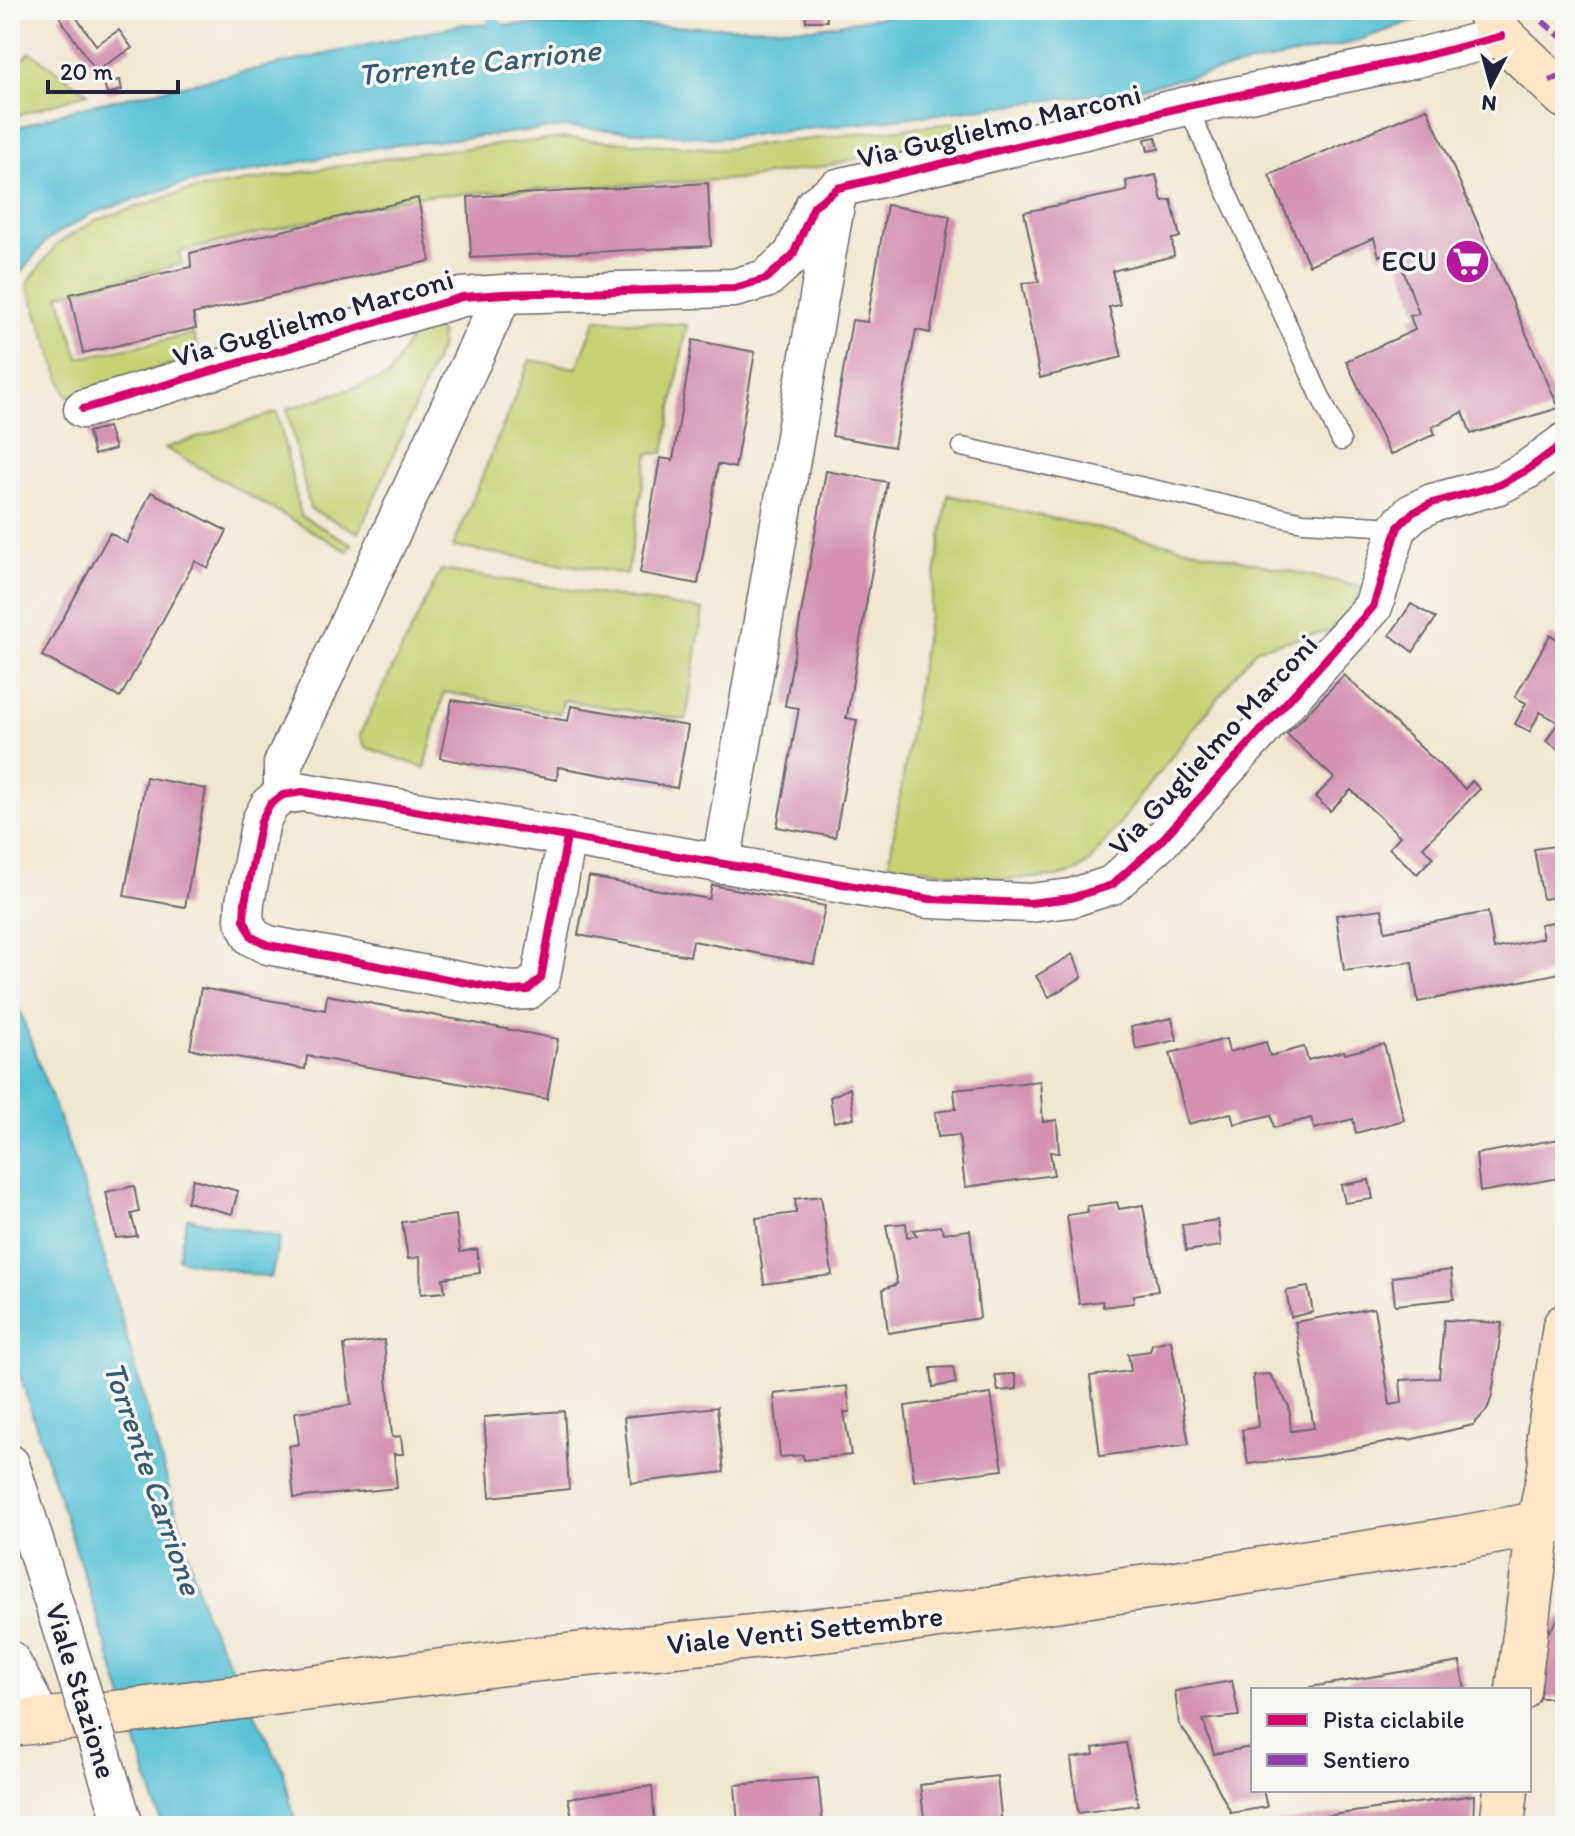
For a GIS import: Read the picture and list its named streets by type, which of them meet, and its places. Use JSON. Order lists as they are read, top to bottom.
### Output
{
  "streets": {
    "main road": ["Via Guglielmo Marconi", "Viale Venti Settembre"],
    "street": ["Viale Stazione"]
  },
  "water": ["Torrente Carrione"],
  "places": {
    "supermarket": ["ECU"]
  },
  "legend": ["Pista ciclabile", "Sentiero"],
  "scale_bar": "20 m",
  "north": "bottom"
}
